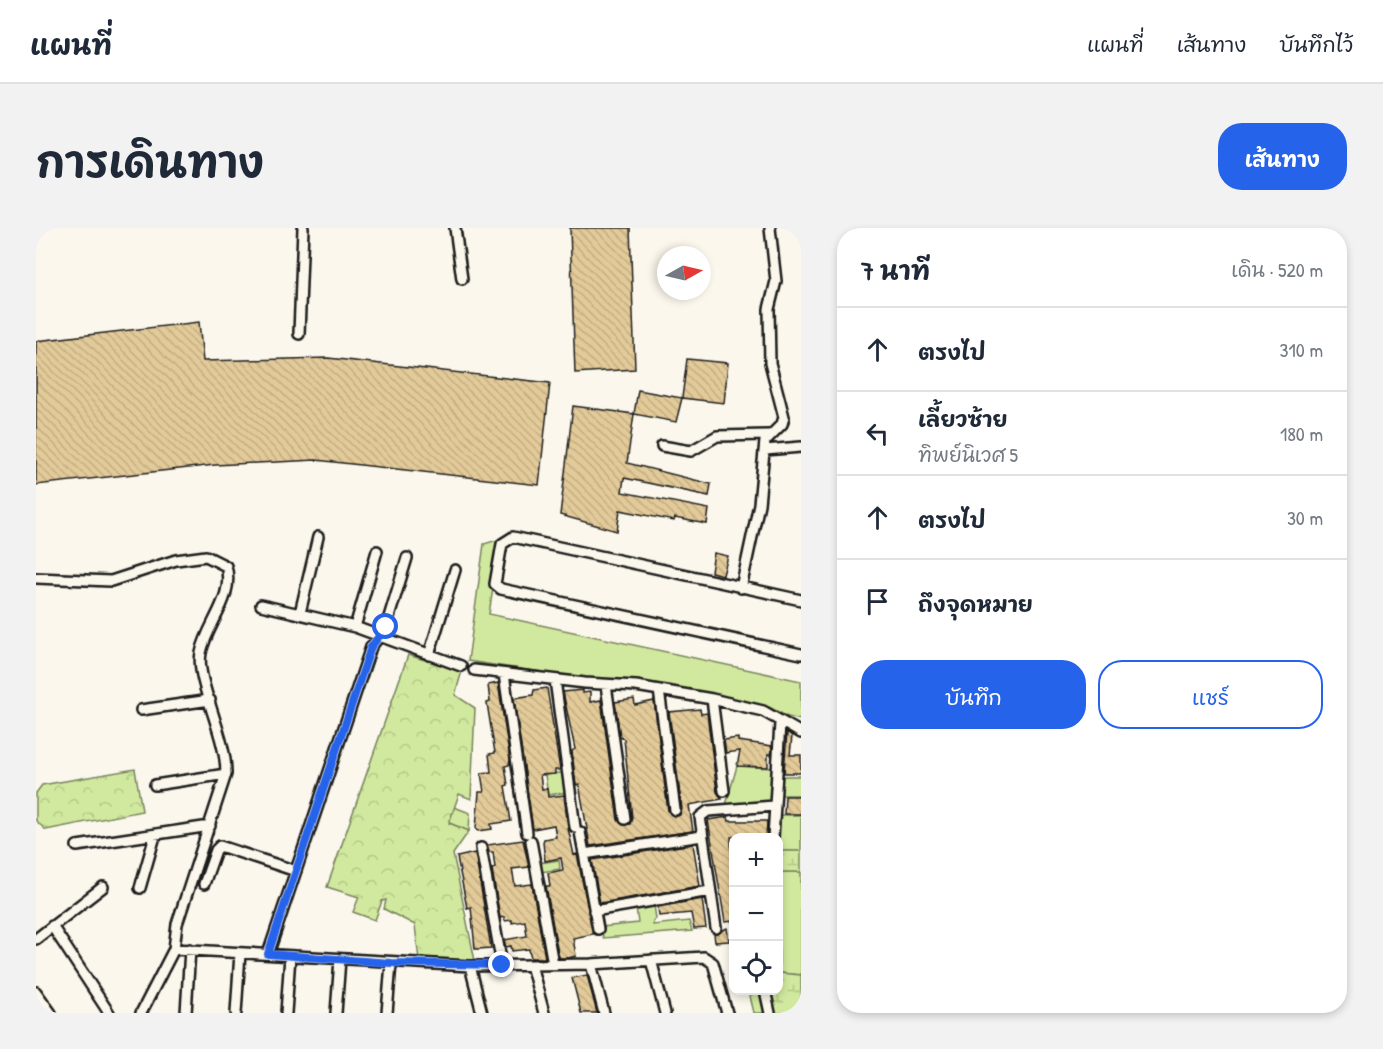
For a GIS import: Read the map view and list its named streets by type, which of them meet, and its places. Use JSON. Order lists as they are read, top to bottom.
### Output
{
  "north": "right",
  "page": {
    "header": "แผนที่",
    "nav": ["แผนที่", "เส้นทาง", "บันทึกไว้"],
    "title": "การเดินทาง",
    "buttons": [
      "เส้นทาง",
      ["บันทึก", "แชร์"]
    ],
    "heading": ["7 นาที", "เดิน · 520 m"],
    "list": [
      ["ตรงไป", "310 m"],
      ["เลี้ยวซ้าย", "ทิพย์นิเวศ 5", "180 m"],
      ["ตรงไป", "30 m"],
      "ถึงจุดหมาย"
    ],
    "map_buttons": ["+", "−"]
  }
}
